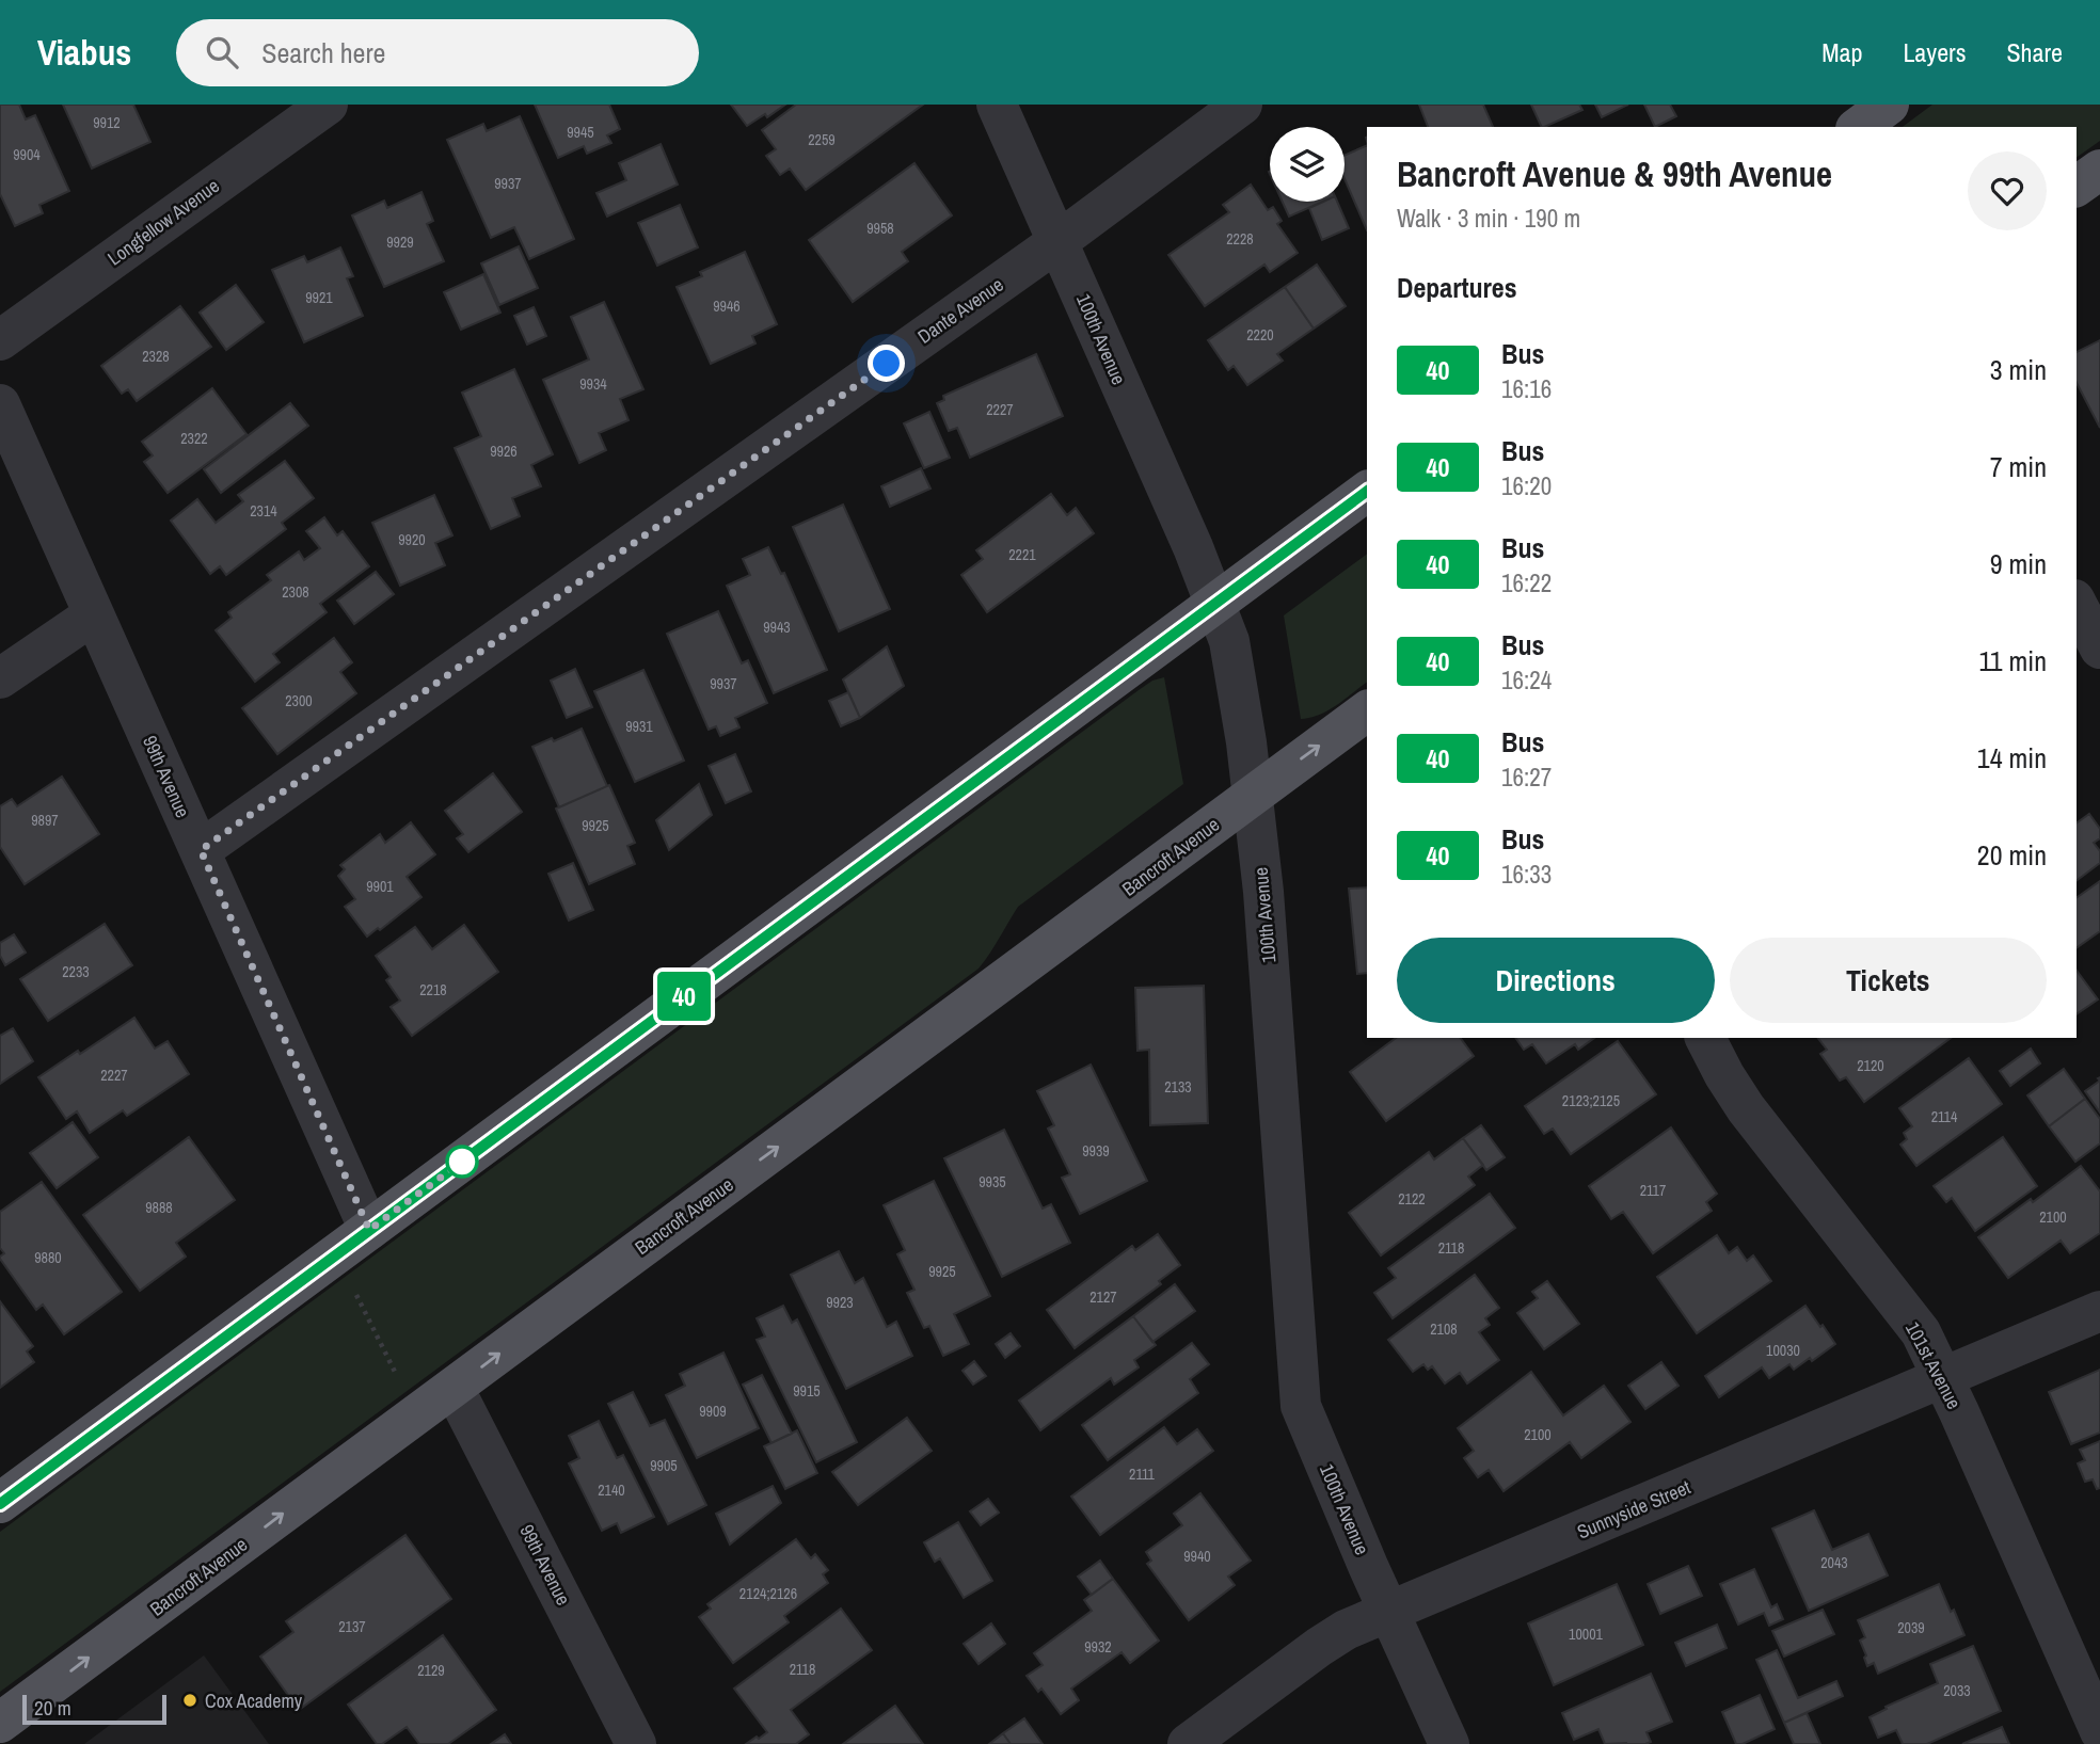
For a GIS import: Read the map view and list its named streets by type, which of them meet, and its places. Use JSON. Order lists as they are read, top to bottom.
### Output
{
  "streets": {
    "main road": ["Bancroft Avenue"],
    "street": [
      "Longfellow Avenue",
      "Dante Avenue",
      "100th Avenue",
      "99th Avenue",
      "101st Avenue",
      "Sunnyside Street"
    ]
  },
  "crossings": [
    ["Dante Avenue", "100th Avenue"],
    ["Dante Avenue", "99th Avenue"],
    ["100th Avenue", "Bancroft Avenue"],
    ["100th Avenue", "Sunnyside Street"],
    ["99th Avenue", "Bancroft Avenue"],
    ["101st Avenue", "Sunnyside Street"]
  ],
  "places": ["Cox Academy"],
  "lines": ["bus line 40"],
  "house_numbers": [
    "9912",
    "9945",
    "2259",
    "9904",
    "9937",
    "9958",
    "2228",
    "9929",
    "9921",
    "9946",
    "2220",
    "2328",
    "9934",
    "2227",
    "2322",
    "9926",
    "2314",
    "9920",
    "2221",
    "2308",
    "9943",
    "9937",
    "2300",
    "9931",
    "9897",
    "9925",
    "9901",
    "2233",
    "2218",
    "2120",
    "2227",
    "2133",
    "2123;2125",
    "2114",
    "9939",
    "9935",
    "2117",
    "2122",
    "9888",
    "2100",
    "2118",
    "9880",
    "9925",
    "2127",
    "9923",
    "2108",
    "10030",
    "9915",
    "9909",
    "2100",
    "9905",
    "2111",
    "2140",
    "9940",
    "2043",
    "2124;2126",
    "2137",
    "2039",
    "10001",
    "9932",
    "2118",
    "2129",
    "2033"
  ],
  "scale_bar": "20 m",
  "page": {
    "header": "Viabus",
    "search": "Search here",
    "nav": ["Map", "Layers", "Share"],
    "on_map": "40",
    "heading": [
      ["Bancroft Avenue & 99th Avenue", "Walk · 3 min · 190 m"],
      "Departures"
    ],
    "list": [
      {
        "mark": "40",
        "name": "Bus",
        "note": "16:16",
        "value": "3 min"
      },
      {
        "mark": "40",
        "name": "Bus",
        "note": "16:20",
        "value": "7 min"
      },
      {
        "mark": "40",
        "name": "Bus",
        "note": "16:22",
        "value": "9 min"
      },
      {
        "mark": "40",
        "name": "Bus",
        "note": "16:24",
        "value": "11 min"
      },
      {
        "mark": "40",
        "name": "Bus",
        "note": "16:27",
        "value": "14 min"
      },
      {
        "mark": "40",
        "name": "Bus",
        "note": "16:33",
        "value": "20 min"
      }
    ],
    "buttons": ["Directions", "Tickets"],
    "scale": "20 m"
  }
}
